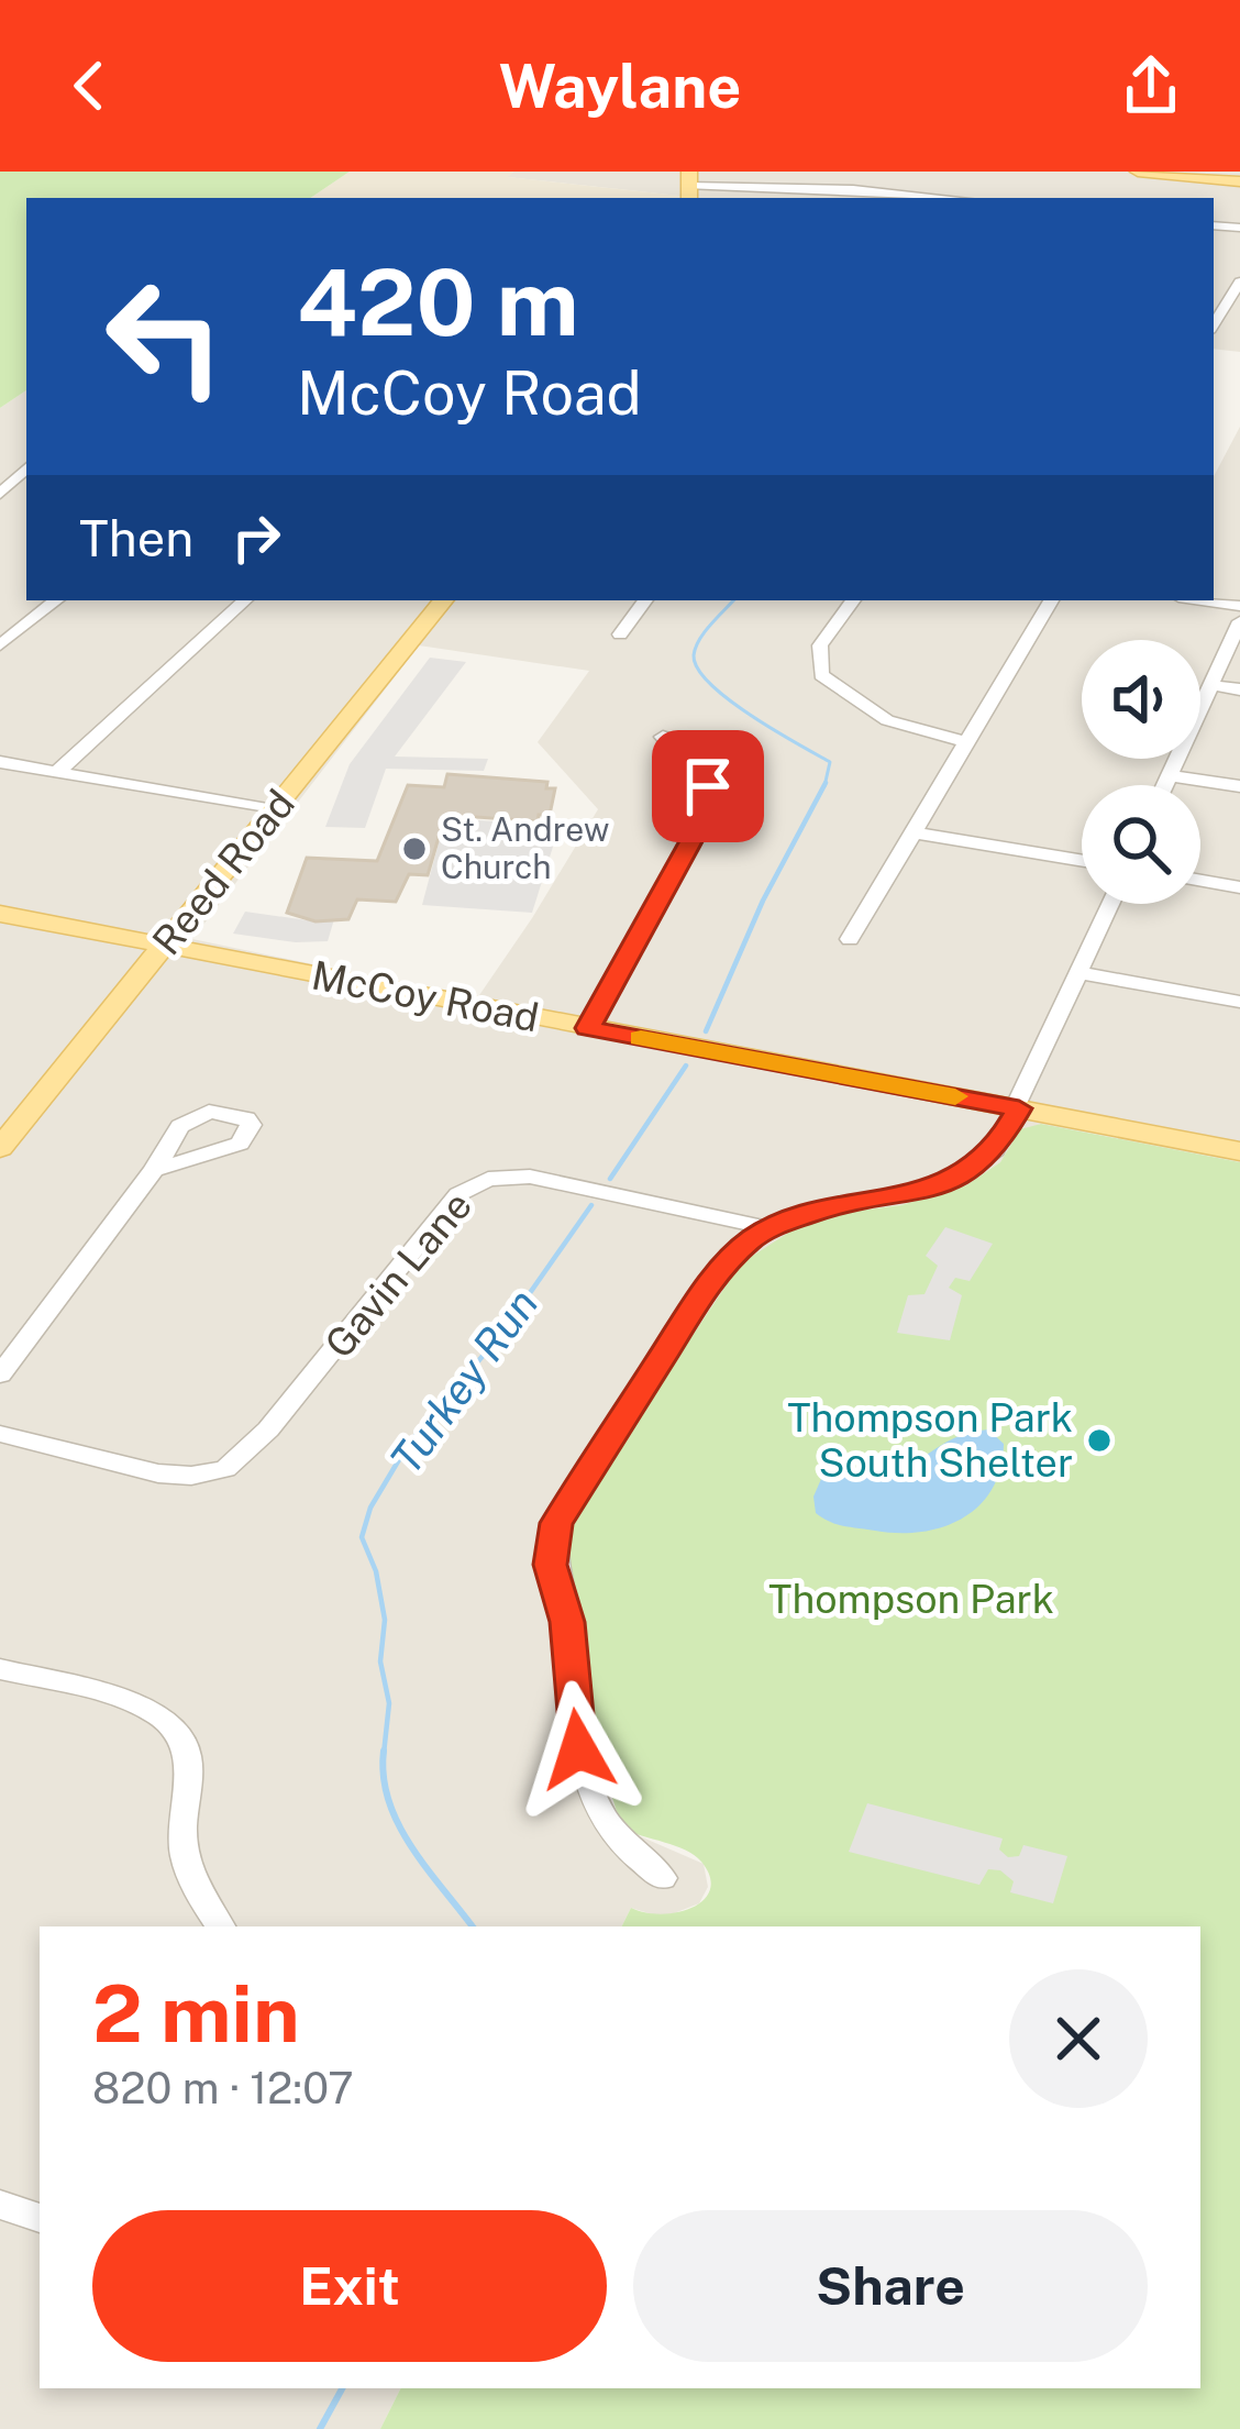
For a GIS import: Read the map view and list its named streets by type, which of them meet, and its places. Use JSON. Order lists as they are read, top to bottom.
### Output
{
  "streets": {
    "main road": ["Reed Road", "McCoy Road"],
    "street": ["Gavin Lane"]
  },
  "crossings": [
    ["Reed Road", "McCoy Road"]
  ],
  "water": ["Turkey Run"],
  "parks": ["Thompson Park"],
  "places": ["St. Andrew Church", "Thompson Park South Shelter"],
  "page": {
    "header": "Waylane",
    "turn": ["420 m", "McCoy Road"],
    "then": "Then",
    "heading": ["2 min", "820 m · 12:07"],
    "buttons": ["Exit", "Share"]
  }
}
